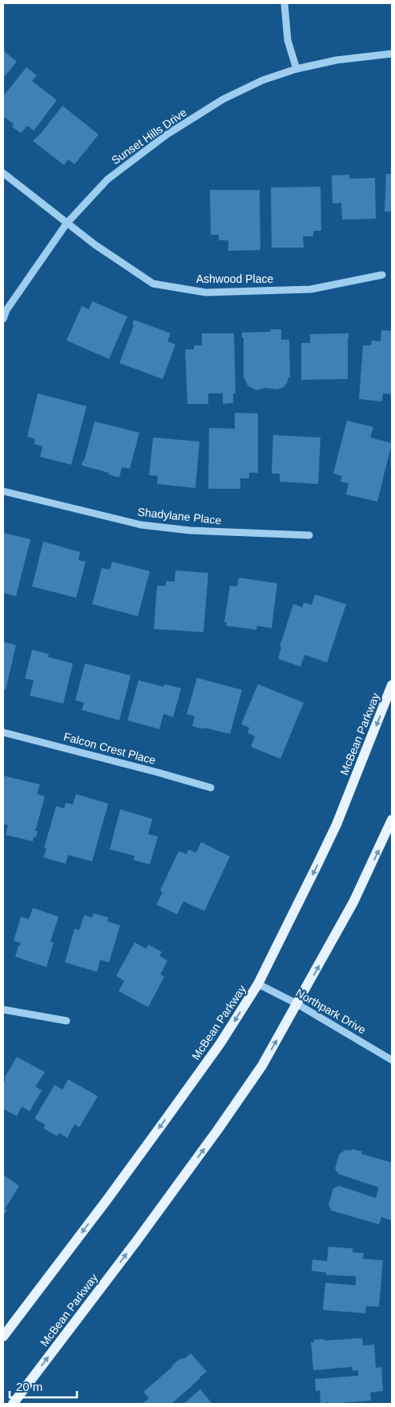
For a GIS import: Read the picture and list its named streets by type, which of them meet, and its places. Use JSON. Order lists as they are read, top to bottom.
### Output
{
  "streets": {
    "main road": ["McBean Parkway"],
    "street": [
      "Sunset Hills Drive",
      "Ashwood Place",
      "Shadylane Place",
      "Falcon Crest Place",
      "Northpark Drive"
    ]
  },
  "crossings": [
    ["Sunset Hills Drive", "Ashwood Place"],
    ["McBean Parkway", "Northpark Drive"]
  ],
  "scale_bar": "20 m"
}
